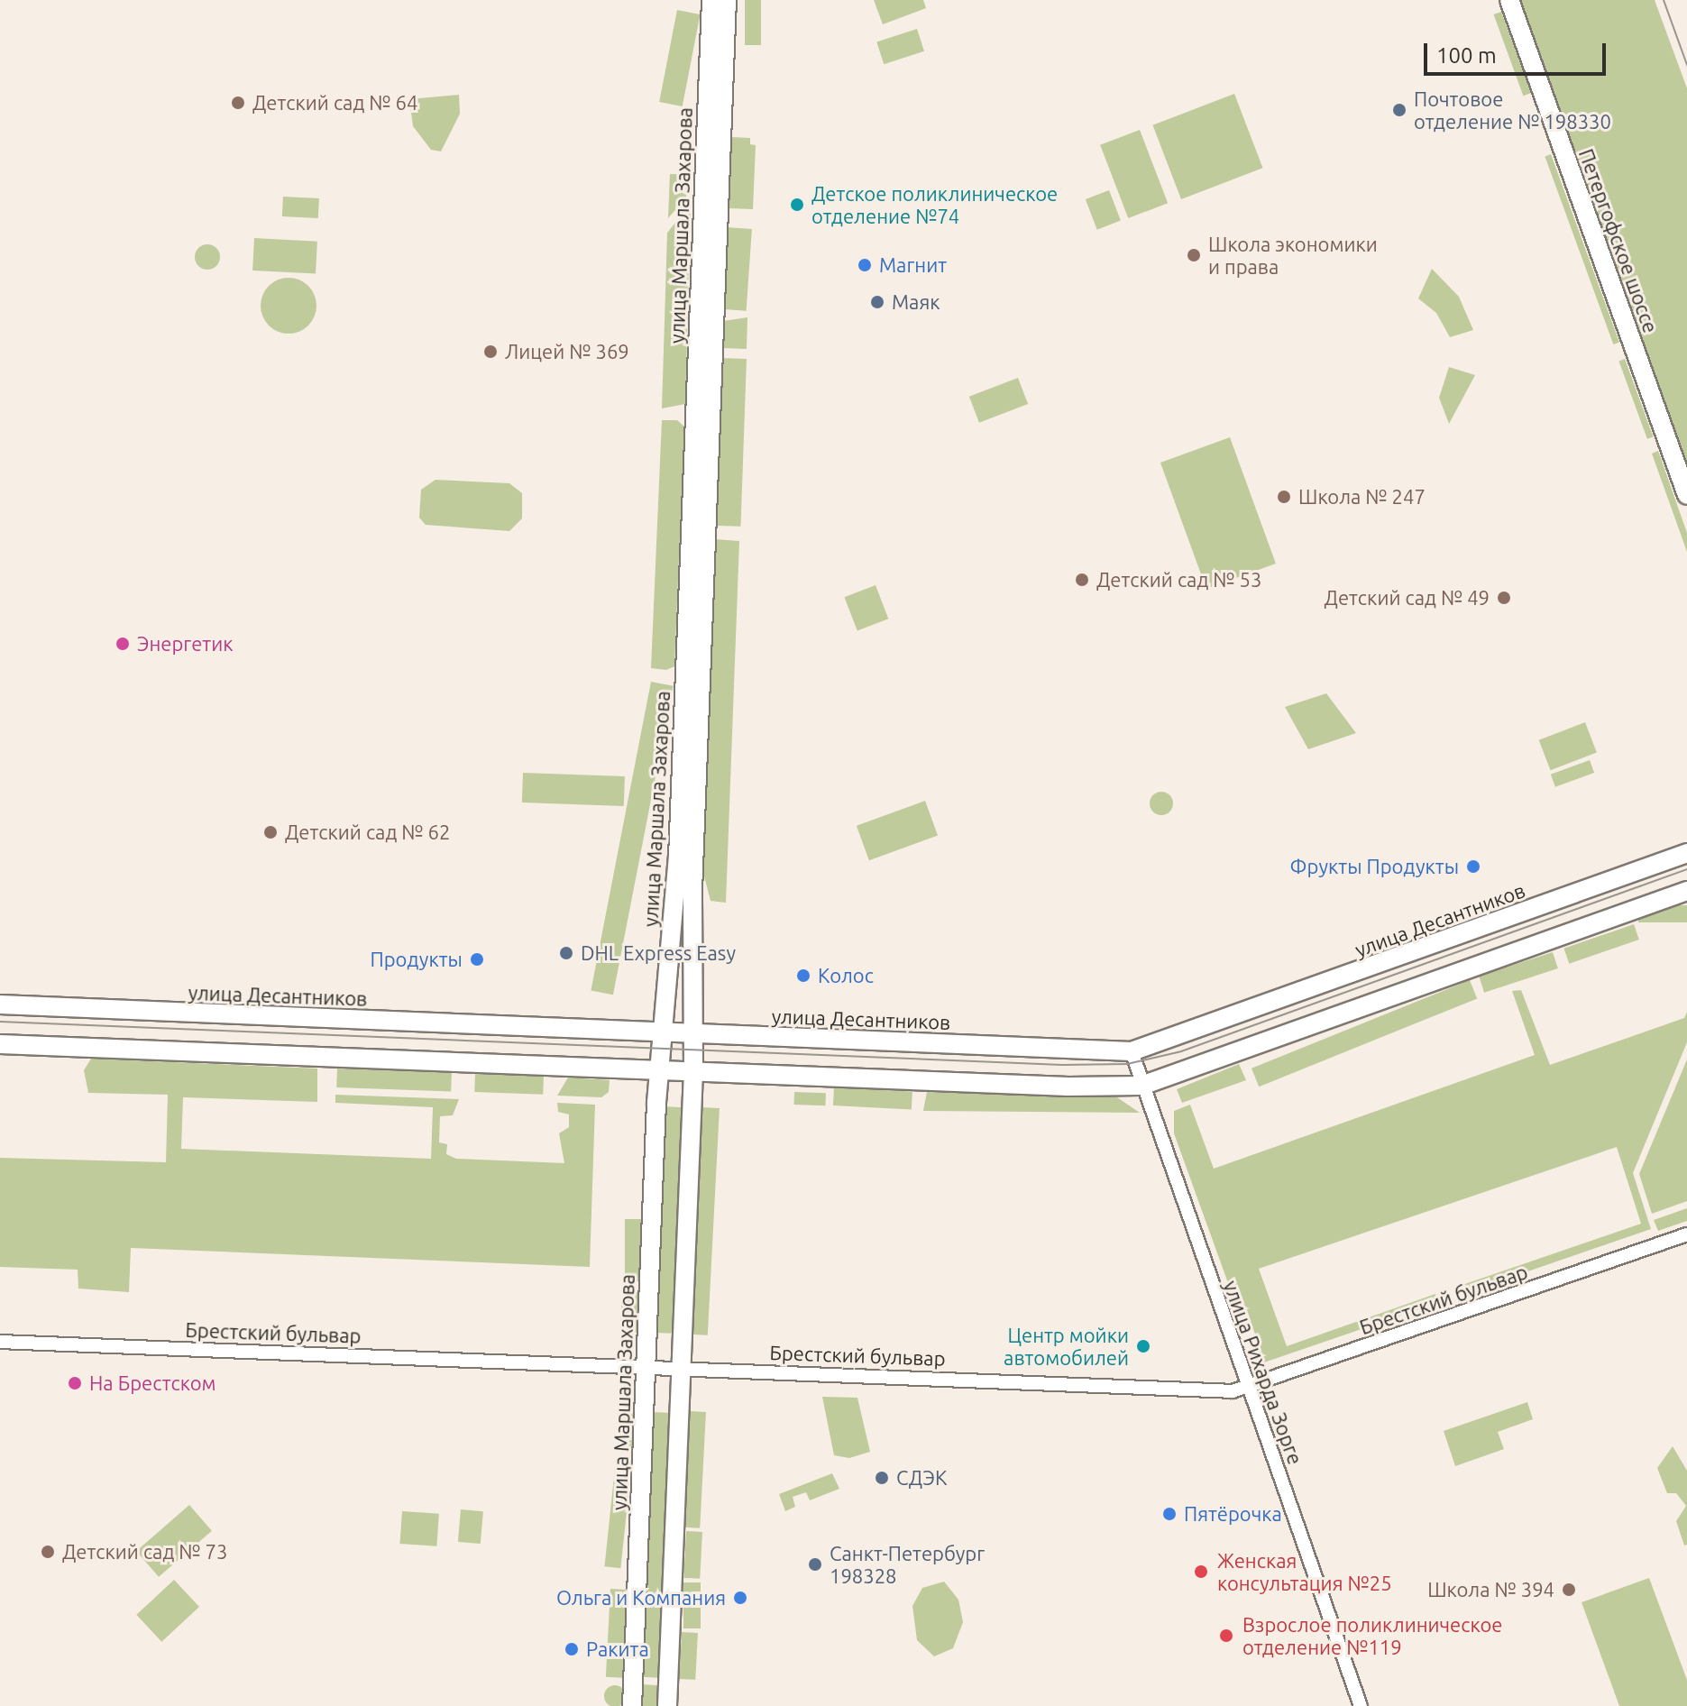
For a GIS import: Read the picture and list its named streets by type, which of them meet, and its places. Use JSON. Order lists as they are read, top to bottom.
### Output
{
  "streets": {
    "street": [
      "улица Маршала Захарова",
      "Петергофское шоссе",
      "улица Десантников",
      "Брестский бульвар",
      "улица Рихарда Зорге"
    ]
  },
  "crossings": [
    ["улица Маршала Захарова", "улица Десантников"],
    ["улица Маршала Захарова", "Брестский бульвар"],
    ["улица Десантников", "улица Рихарда Зорге"],
    ["Брестский бульвар", "улица Рихарда Зорге"]
  ],
  "places": [
    "Детский сад № 64",
    "Почтовое отделение № 198330",
    "Детское поликлиническое отделение №74",
    "Школа экономики и права",
    "Магнит",
    "Маяк",
    "Лицей № 369",
    "Школа № 247",
    "Детский сад № 53",
    "Детский сад № 49",
    "Энергетик",
    "Детский сад № 62",
    "Фрукты Продукты",
    "DHL Express Easy",
    "Продукты",
    "Колос",
    "Центр мойки автомобилей",
    "На Брестском",
    "СДЭК",
    "Пятёрочка",
    "Детский сад № 73",
    "Санкт-Петербург 198328",
    "Женская консультация №25",
    "Школа № 394",
    "Ольга и Компания",
    "Взрослое поликлиническое отделение №119",
    "Ракита"
  ],
  "scale_bar": "100 m"
}
